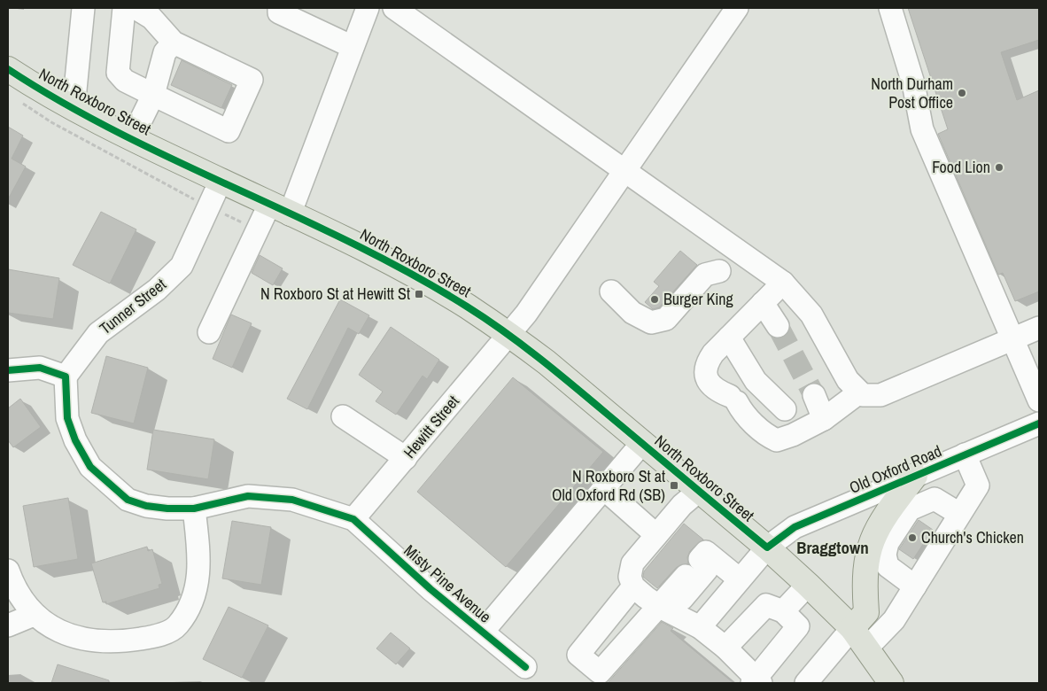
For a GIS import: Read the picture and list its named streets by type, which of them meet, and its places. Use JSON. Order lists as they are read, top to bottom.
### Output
{
  "streets": {
    "main road": ["North Roxboro Street"],
    "street": [
      "Tunner Street",
      "Hewitt Street",
      "Old Oxford Road",
      "Misty Pine Avenue"
    ]
  },
  "crossings": [
    ["North Roxboro Street", "Tunner Street"],
    ["North Roxboro Street", "Hewitt Street"],
    ["North Roxboro Street", "Old Oxford Road"],
    ["Hewitt Street", "Misty Pine Avenue"]
  ],
  "districts": ["Braggtown"],
  "places": {
    "other": [
      "North Durham Post Office",
      "Food Lion",
      "Burger King",
      "Church's Chicken"
    ],
    "transit": ["N Roxboro St at Hewitt St", "N Roxboro St at Old Oxford Rd (SB)"]
  }
}
